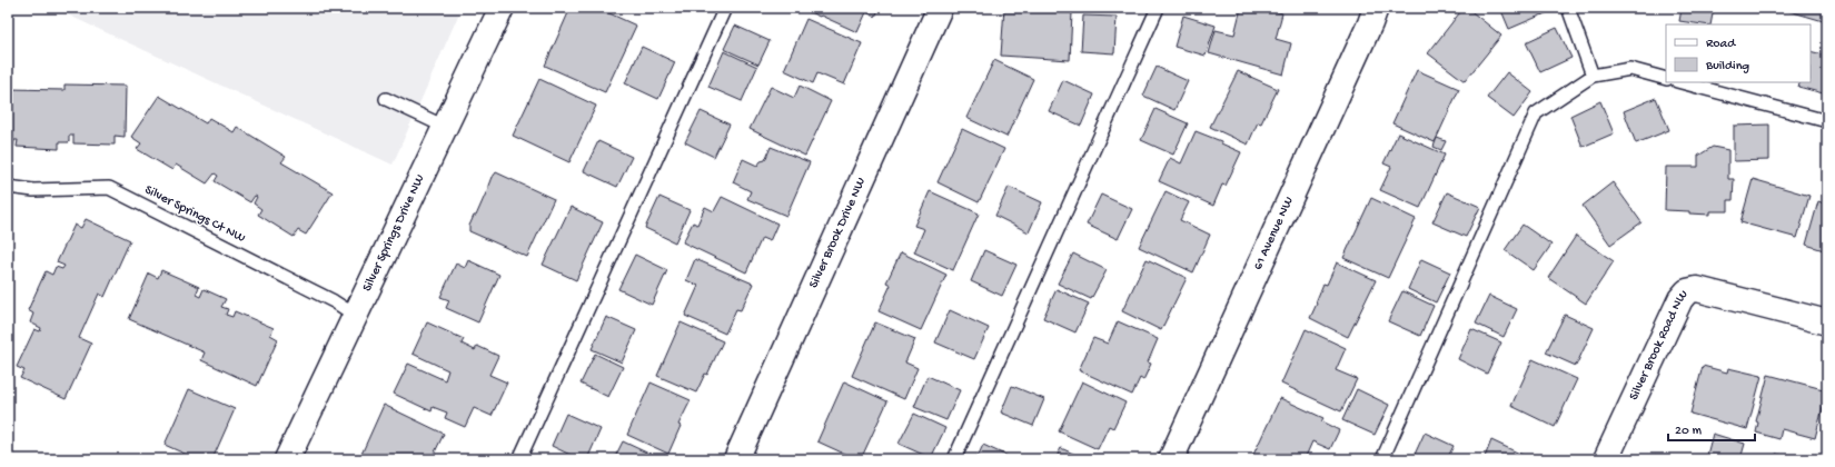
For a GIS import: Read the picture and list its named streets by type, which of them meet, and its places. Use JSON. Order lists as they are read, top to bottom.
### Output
{
  "streets": {
    "street": [
      "Silver Springs Drive NW",
      "Silver Brook Drive NW",
      "61 Avenue NW",
      "Silver Brook Road NW"
    ],
    "lane": ["Silver Springs Ct NW"]
  },
  "crossings": [
    ["Silver Springs Ct NW", "Silver Springs Drive NW"]
  ],
  "legend": ["Road", "Building"],
  "scale_bar": "20 m"
}
